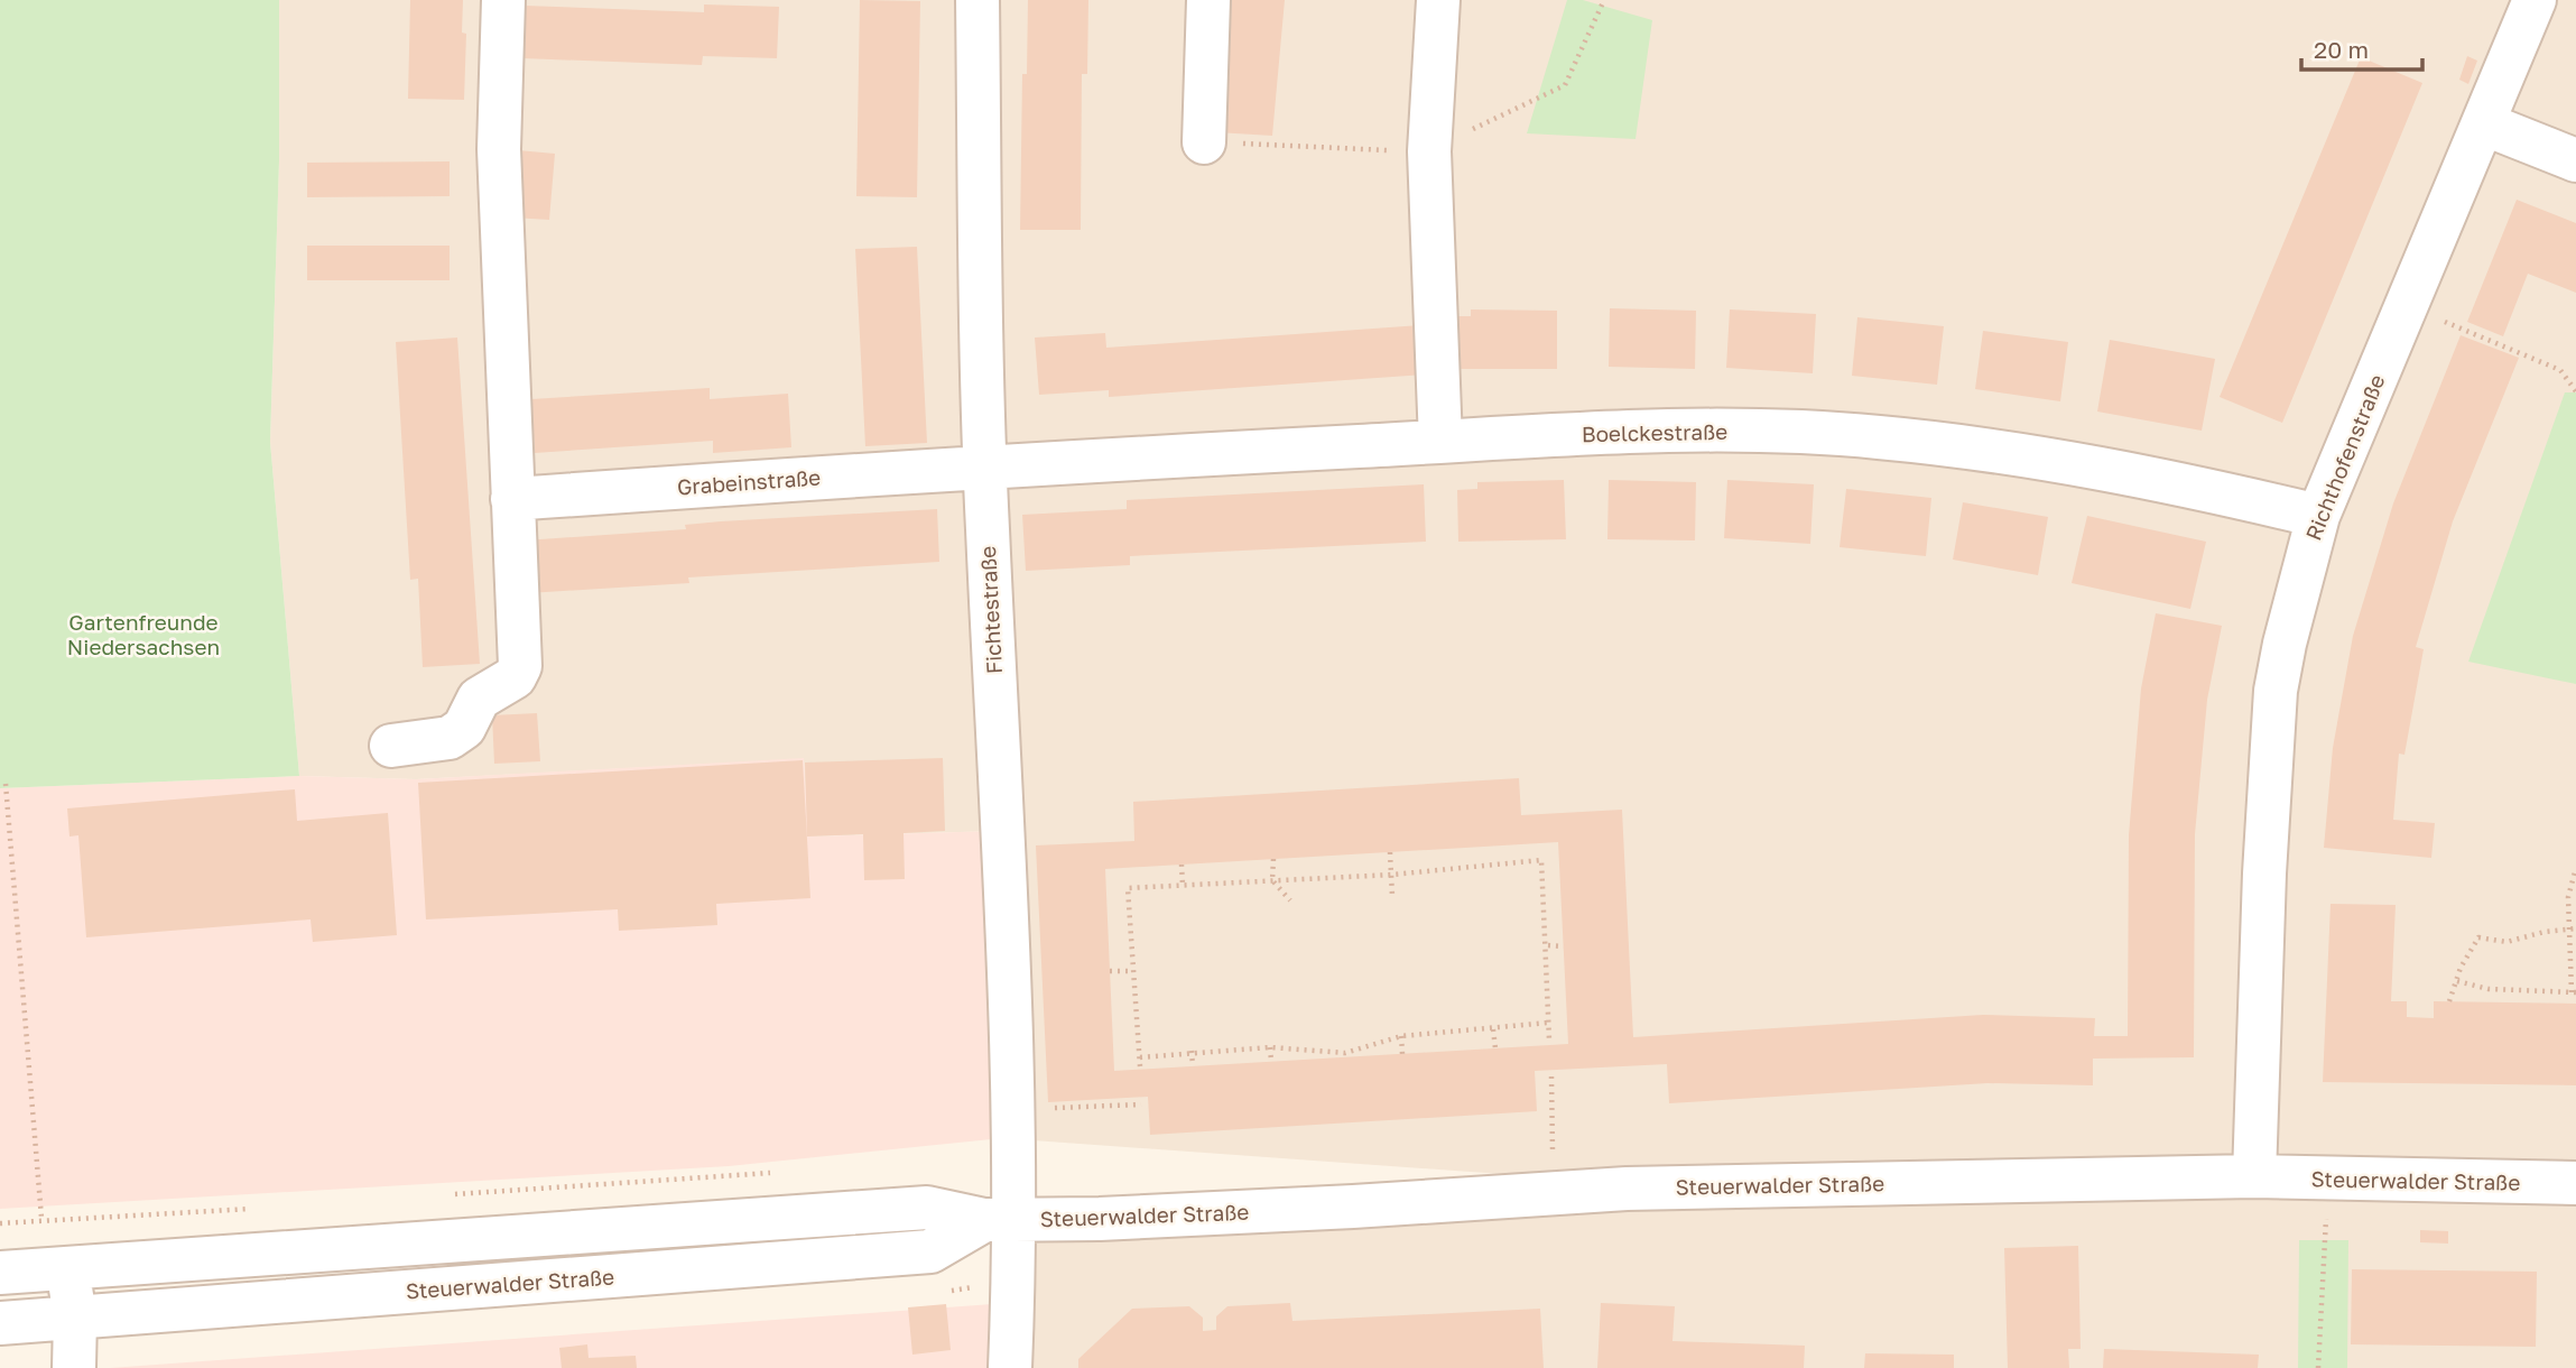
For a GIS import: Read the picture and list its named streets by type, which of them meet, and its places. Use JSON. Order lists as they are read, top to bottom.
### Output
{
  "streets": {
    "street": [
      "Boelckestraße",
      "Richthofenstraße",
      "Grabeinstraße",
      "Fichtestraße",
      "Steuerwalder Straße"
    ]
  },
  "crossings": [
    ["Boelckestraße", "Richthofenstraße"],
    ["Boelckestraße", "Grabeinstraße"],
    ["Boelckestraße", "Fichtestraße"],
    ["Richthofenstraße", "Steuerwalder Straße"],
    ["Grabeinstraße", "Fichtestraße"],
    ["Fichtestraße", "Steuerwalder Straße"]
  ],
  "parks": ["Gartenfreunde Niedersachsen"],
  "scale_bar": "20 m"
}
